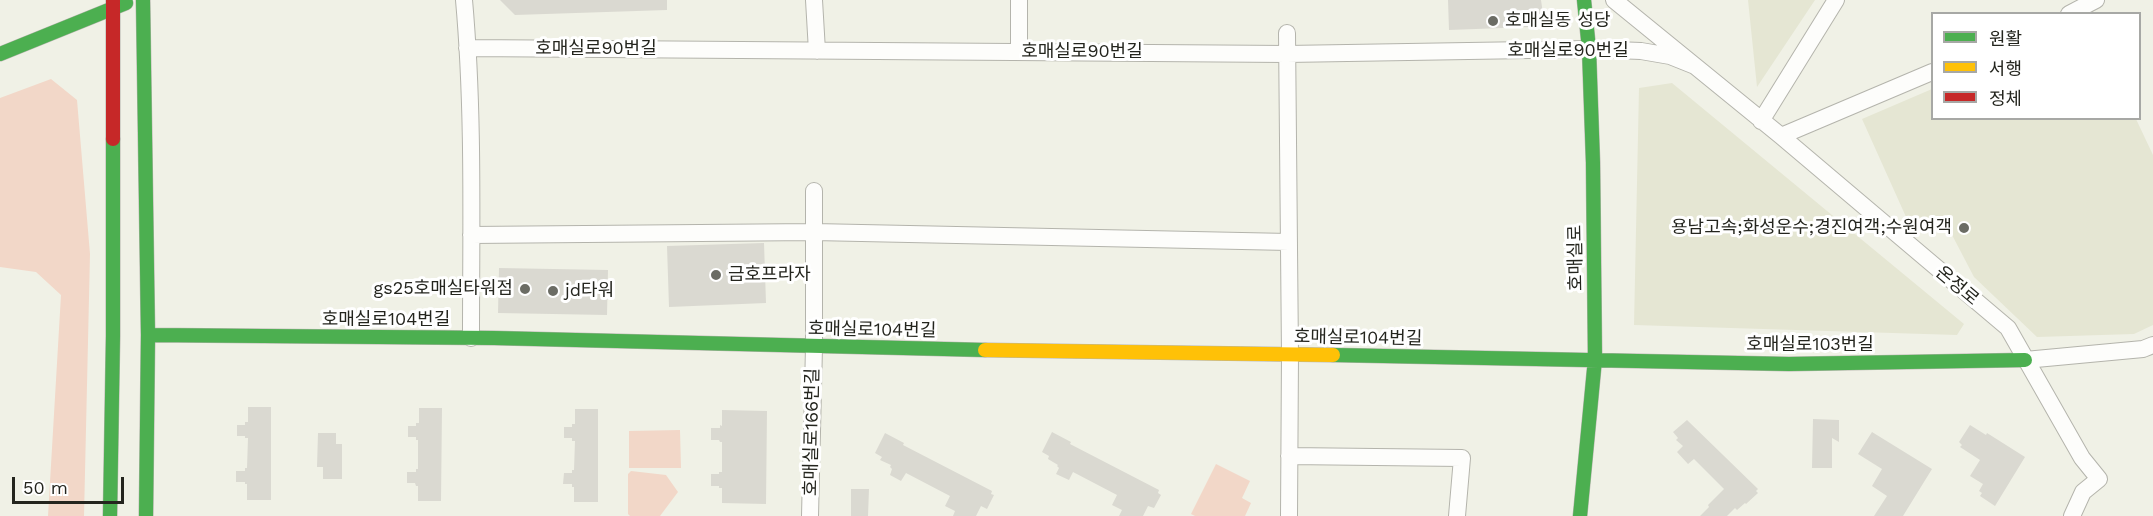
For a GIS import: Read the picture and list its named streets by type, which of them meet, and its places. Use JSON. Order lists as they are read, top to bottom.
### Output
{
  "streets": {
    "street": [
      "호매실로90번길",
      "호매실로",
      "온정로",
      "호매실로104번길",
      "호매실로103번길",
      "호매실로166번길"
    ]
  },
  "crossings": [
    ["호매실로90번길", "호매실로"],
    ["호매실로90번길", "온정로"],
    ["호매실로", "호매실로104번길"],
    ["호매실로", "호매실로103번길"],
    ["온정로", "호매실로103번길"],
    ["호매실로104번길", "호매실로103번길"],
    ["호매실로104번길", "호매실로166번길"]
  ],
  "places": [
    "호매실동 성당",
    "용남고속;화성운수;경진여객;수원여객",
    "금호프라자",
    "gs25호매실타워점",
    "jd타워"
  ],
  "legend": ["원활", "서행", "정체"],
  "scale_bar": "50 m"
}
